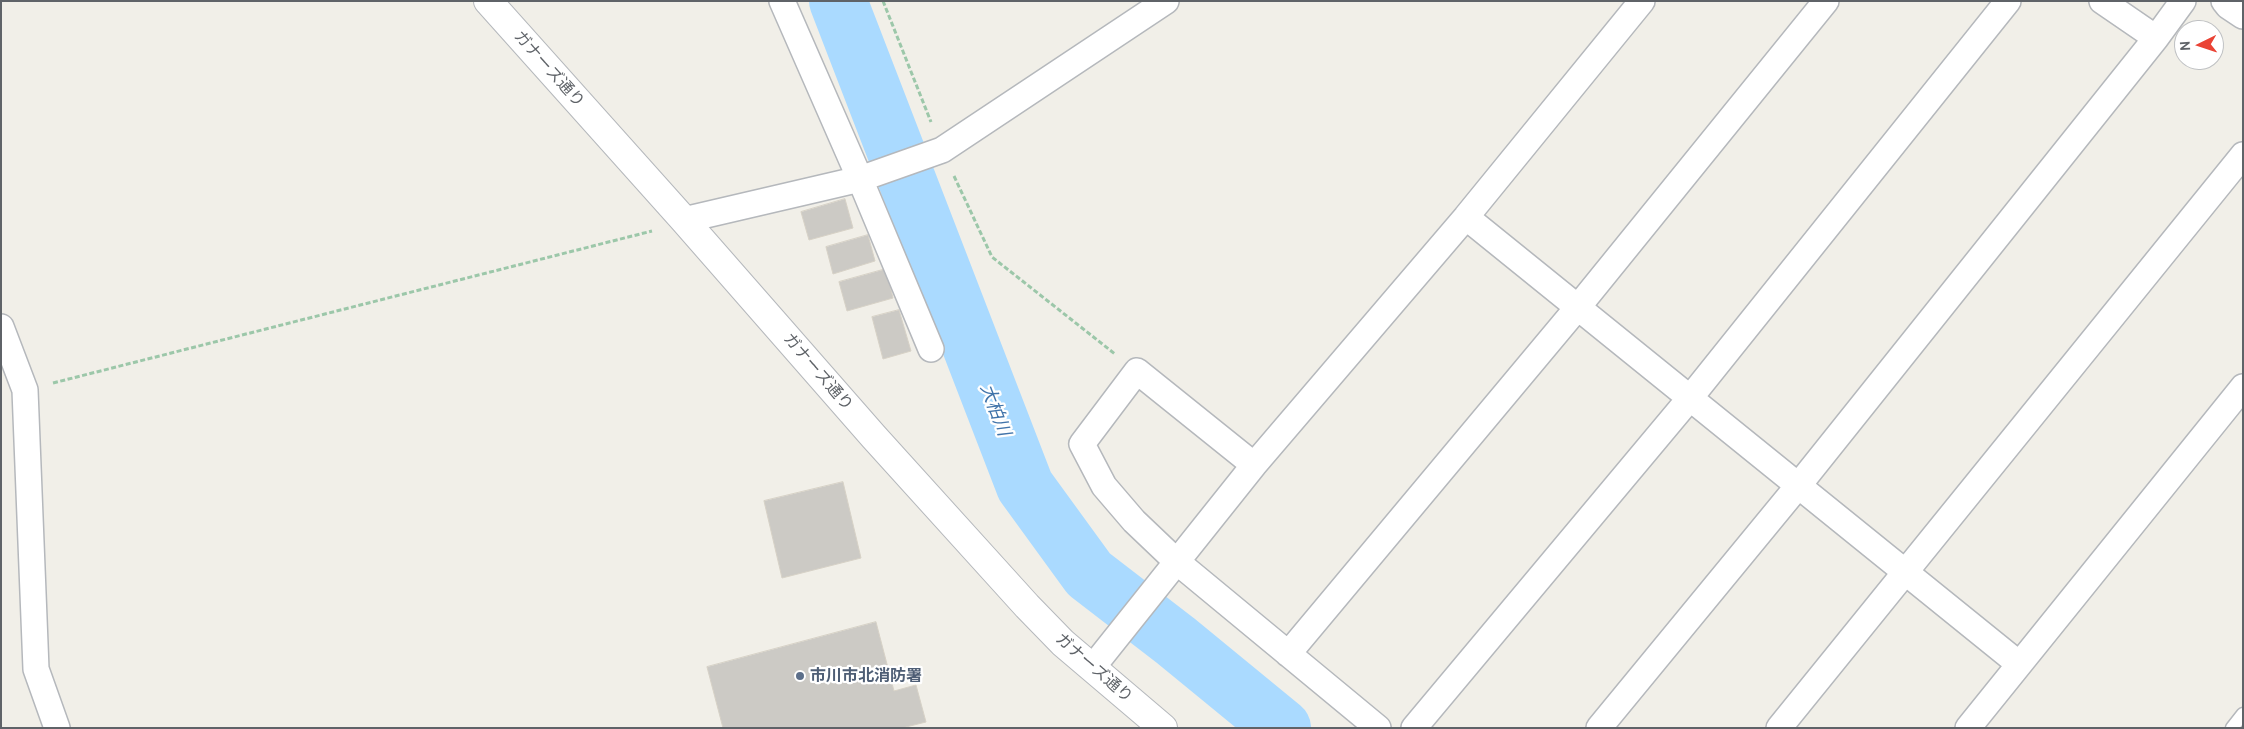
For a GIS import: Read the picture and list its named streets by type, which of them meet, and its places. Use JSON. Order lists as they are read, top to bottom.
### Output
{
  "streets": {
    "street": ["ガナーズ通り"]
  },
  "water": ["大柏川"],
  "places": ["市川市北消防署"],
  "north": "left"
}
